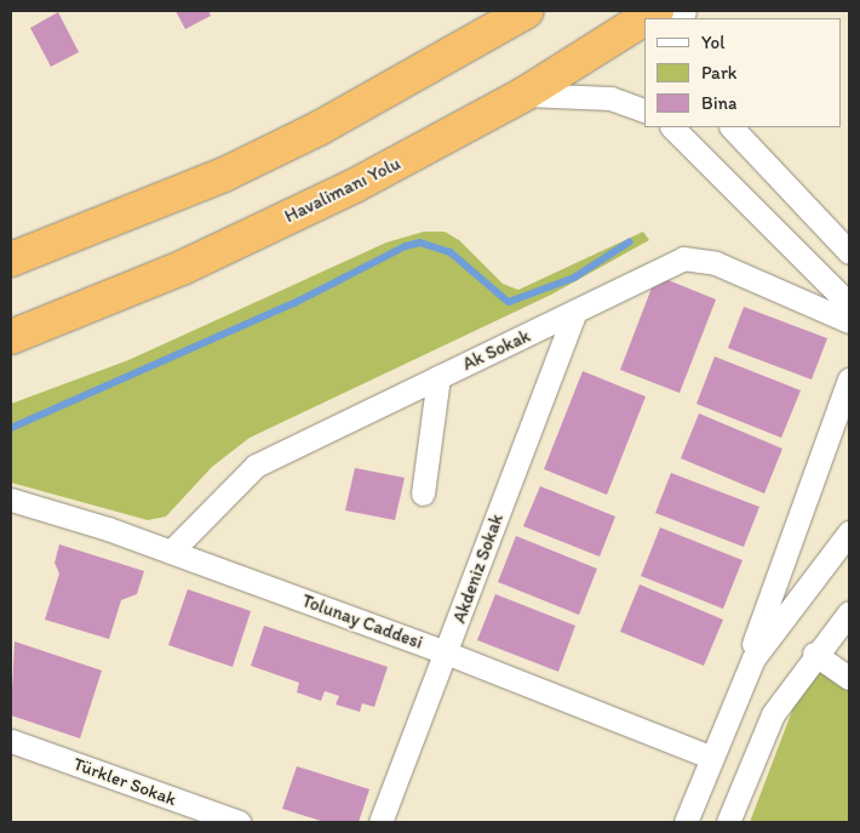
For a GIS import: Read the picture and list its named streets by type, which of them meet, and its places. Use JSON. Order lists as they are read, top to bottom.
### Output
{
  "streets": {
    "highway": ["Havalimanı Yolu"],
    "street": [
      "Ak Sokak",
      "Akdeniz Sokak",
      "Tolunay Caddesi",
      "Türkler Sokak"
    ]
  },
  "crossings": [
    ["Ak Sokak", "Akdeniz Sokak"],
    ["Ak Sokak", "Tolunay Caddesi"],
    ["Akdeniz Sokak", "Tolunay Caddesi"]
  ],
  "legend": ["Yol", "Park", "Bina"]
}
